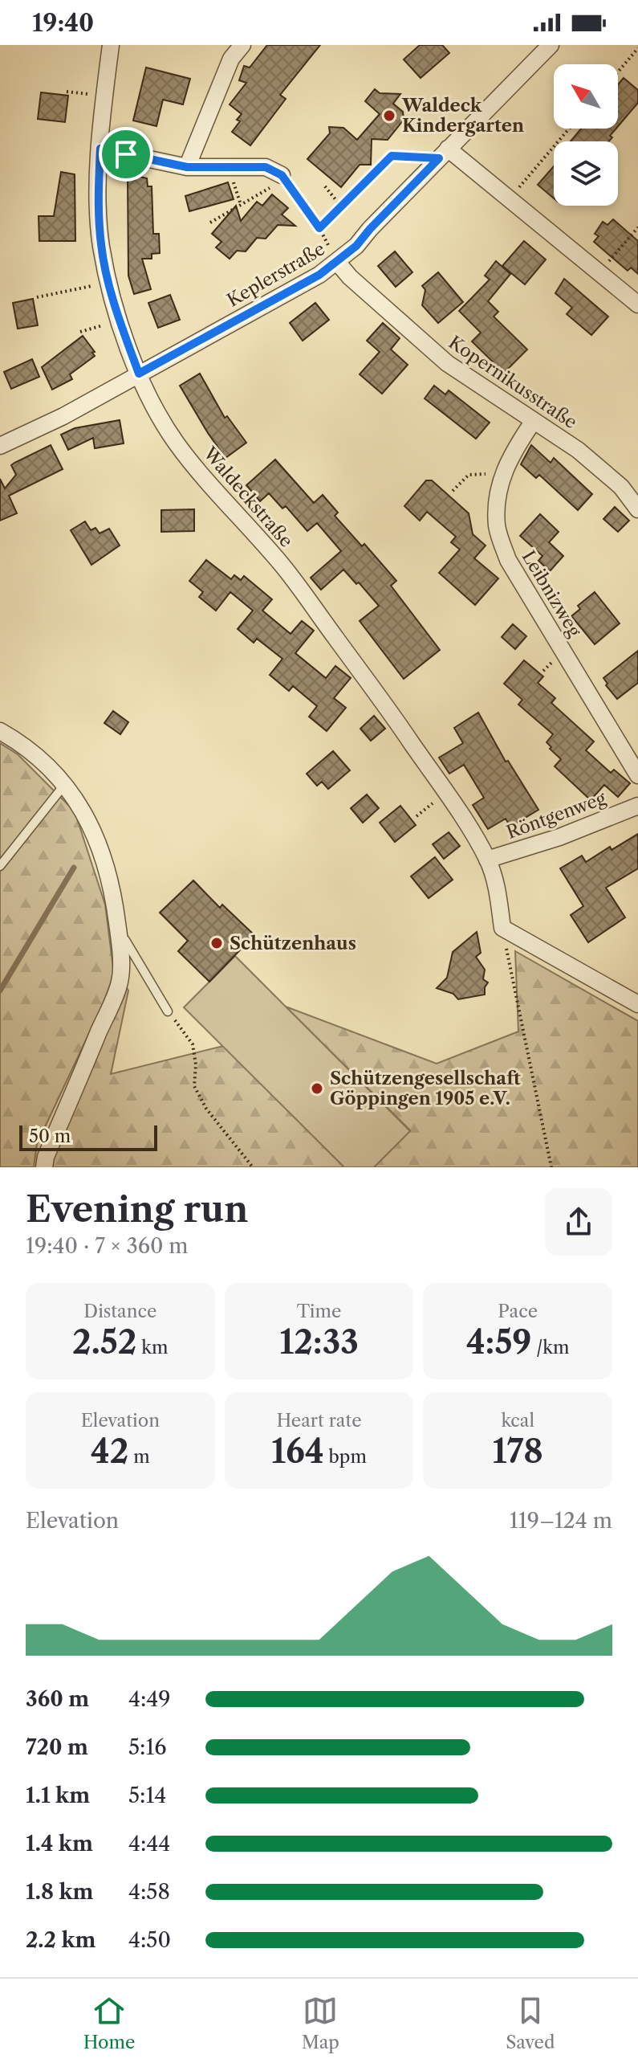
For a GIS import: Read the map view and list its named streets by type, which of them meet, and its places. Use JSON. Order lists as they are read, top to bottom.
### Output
{
  "streets": {
    "street": [
      "Keplerstraße",
      "Kopernikusstraße",
      "Waldeckstraße",
      "Leibnizweg",
      "Röntgenweg"
    ]
  },
  "crossings": [
    ["Keplerstraße", "Kopernikusstraße"],
    ["Keplerstraße", "Waldeckstraße"],
    ["Kopernikusstraße", "Leibnizweg"],
    ["Waldeckstraße", "Röntgenweg"]
  ],
  "places": ["Waldeck Kindergarten", "Schützenhaus", "Schützengesellschaft Göppingen 1905 e.V."],
  "scale_bar": "50 m",
  "north": "top left",
  "page": {
    "status": "19:40",
    "scale": "50 m",
    "heading": ["Evening run", "19:40 · 7 × 360 m"],
    "stats": [
      ["Distance", "2.52 km"],
      ["Time", "12:33"],
      ["Pace", "4:59 /km"],
      ["Elevation", "42 m"],
      ["Heart rate", "164 bpm"],
      ["kcal", "178"]
    ],
    "chart": ["Elevation", "119–124 m"],
    "list": [
      {
        "name": "360 m",
        "note": "4:49"
      },
      {
        "name": "720 m",
        "note": "5:16"
      },
      {
        "name": "1.1 km",
        "note": "5:14"
      },
      {
        "name": "1.4 km",
        "note": "4:44"
      },
      {
        "name": "1.8 km",
        "note": "4:58"
      },
      {
        "name": "2.2 km",
        "note": "4:50"
      }
    ],
    "tabs": ["Home", "Map", "Saved"]
  }
}
